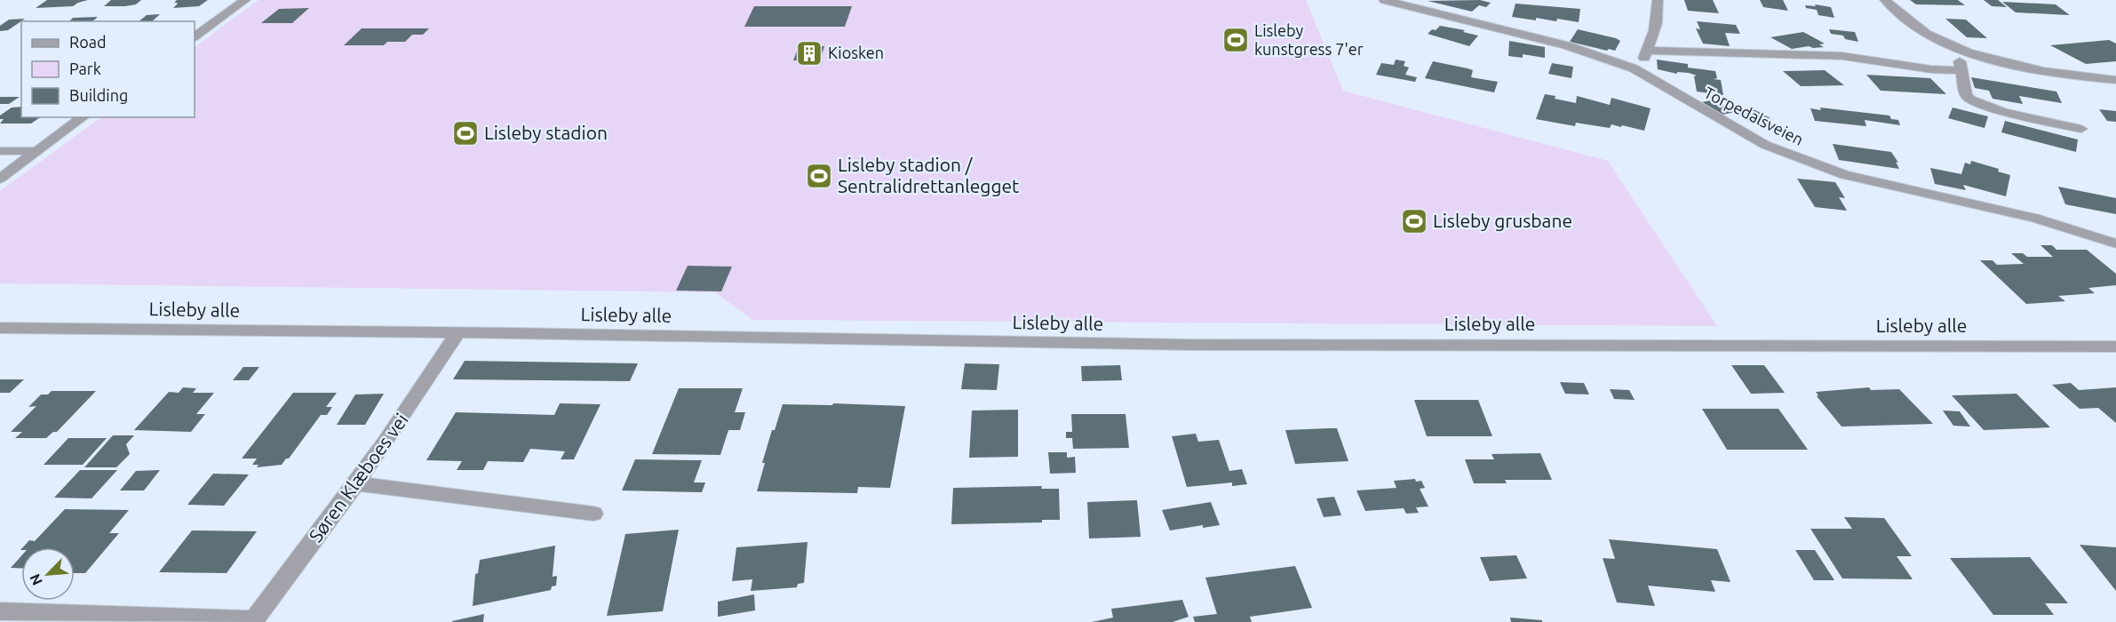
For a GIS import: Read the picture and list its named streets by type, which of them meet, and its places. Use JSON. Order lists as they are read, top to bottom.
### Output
{
  "streets": {
    "street": ["Torpedalsveien", "Lisleby alle", "Søren Klæboes vei"]
  },
  "crossings": [
    ["Lisleby alle", "Søren Klæboes vei"]
  ],
  "places": {
    "sports": [
      "Lisleby kunstgress 7'er",
      "Lisleby stadion",
      "Lisleby stadion / Sentralidrettanlegget",
      "Lisleby grusbane"
    ],
    "building": ["Kiosken"]
  },
  "legend": ["Road", "Park", "Building"],
  "north": "bottom left"
}
